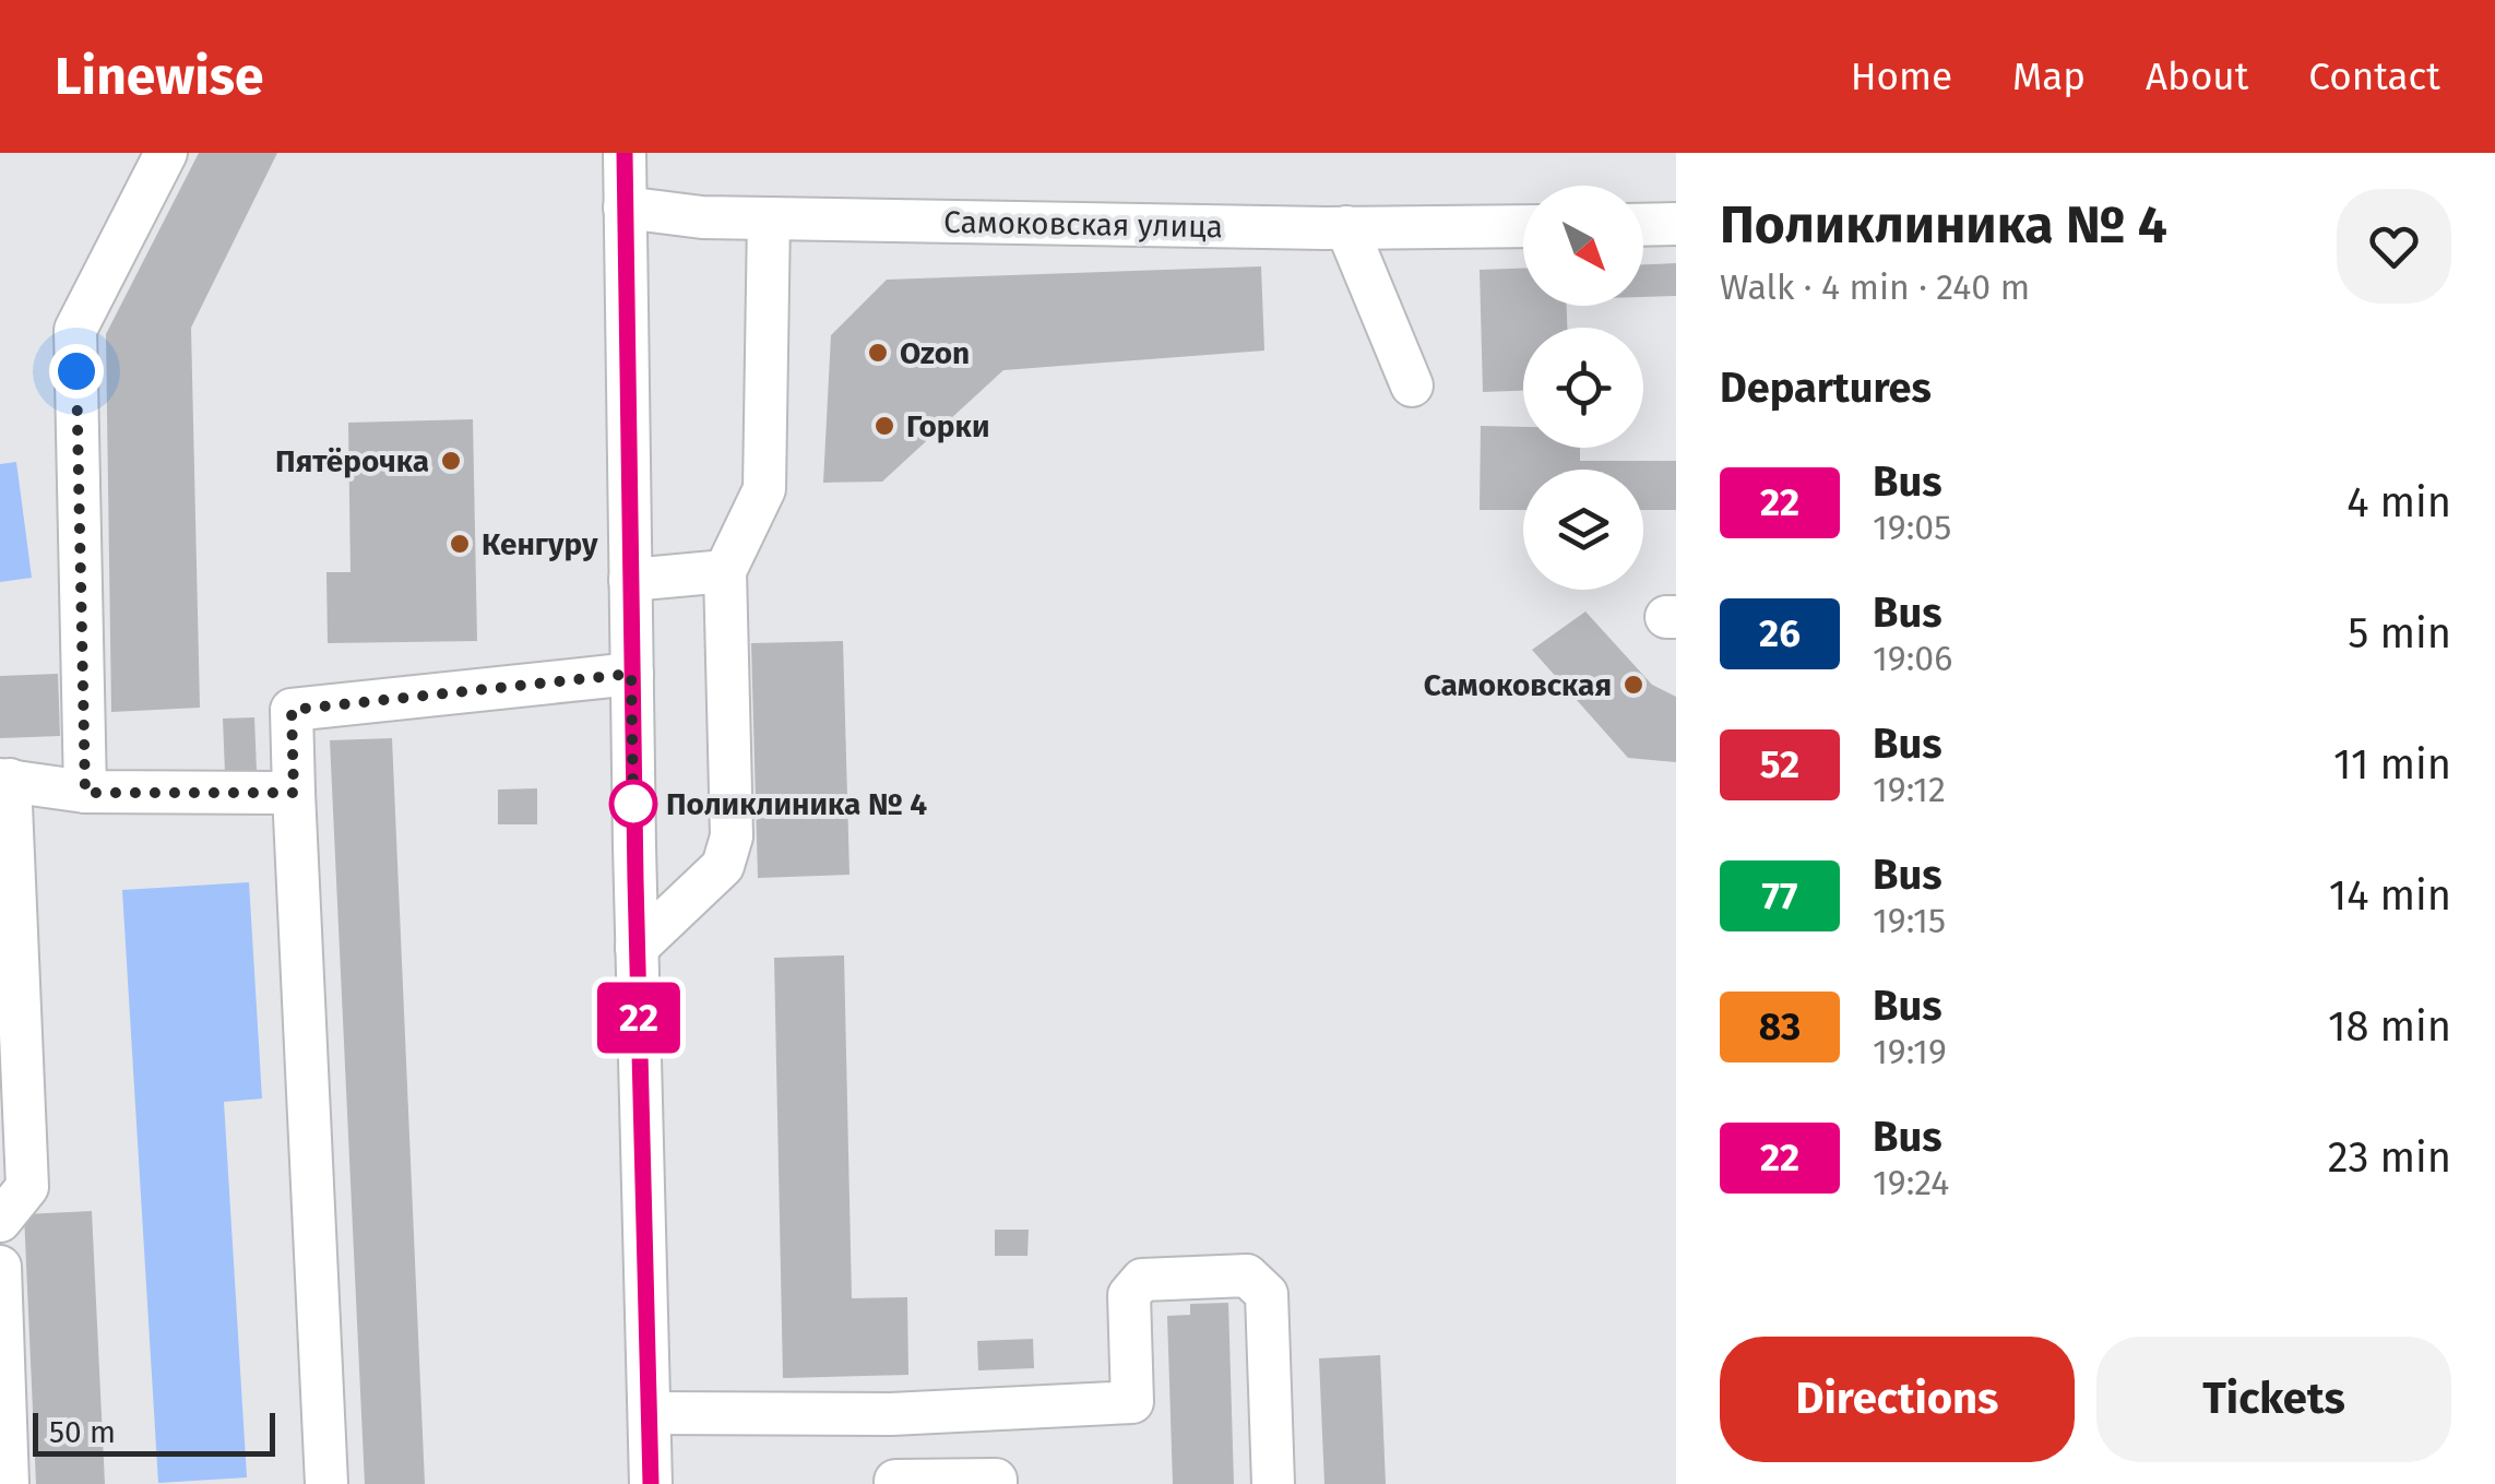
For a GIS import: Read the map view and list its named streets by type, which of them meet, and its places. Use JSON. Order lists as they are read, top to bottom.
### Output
{
  "streets": {
    "street": ["Самоковская улица"]
  },
  "places": [
    "Ozon",
    "Горки",
    "Пятёрочка",
    "Кенгуру",
    "Самоковская",
    "Поликлиника № 4"
  ],
  "lines": ["bus line 22"],
  "scale_bar": "50 m",
  "north": "bottom right",
  "page": {
    "header": "Linewise",
    "nav": [
      "Home",
      "Map",
      "About",
      "Contact"
    ],
    "on_map": "22",
    "heading": [
      ["Поликлиника № 4", "Walk · 4 min · 240 m"],
      "Departures"
    ],
    "list": [
      {
        "mark": "22",
        "name": "Bus",
        "note": "19:05",
        "value": "4 min"
      },
      {
        "mark": "26",
        "name": "Bus",
        "note": "19:06",
        "value": "5 min"
      },
      {
        "mark": "52",
        "name": "Bus",
        "note": "19:12",
        "value": "11 min"
      },
      {
        "mark": "77",
        "name": "Bus",
        "note": "19:15",
        "value": "14 min"
      },
      {
        "mark": "83",
        "name": "Bus",
        "note": "19:19",
        "value": "18 min"
      },
      {
        "mark": "22",
        "name": "Bus",
        "note": "19:24",
        "value": "23 min"
      }
    ],
    "buttons": ["Directions", "Tickets"],
    "scale": "50 m"
  }
}
